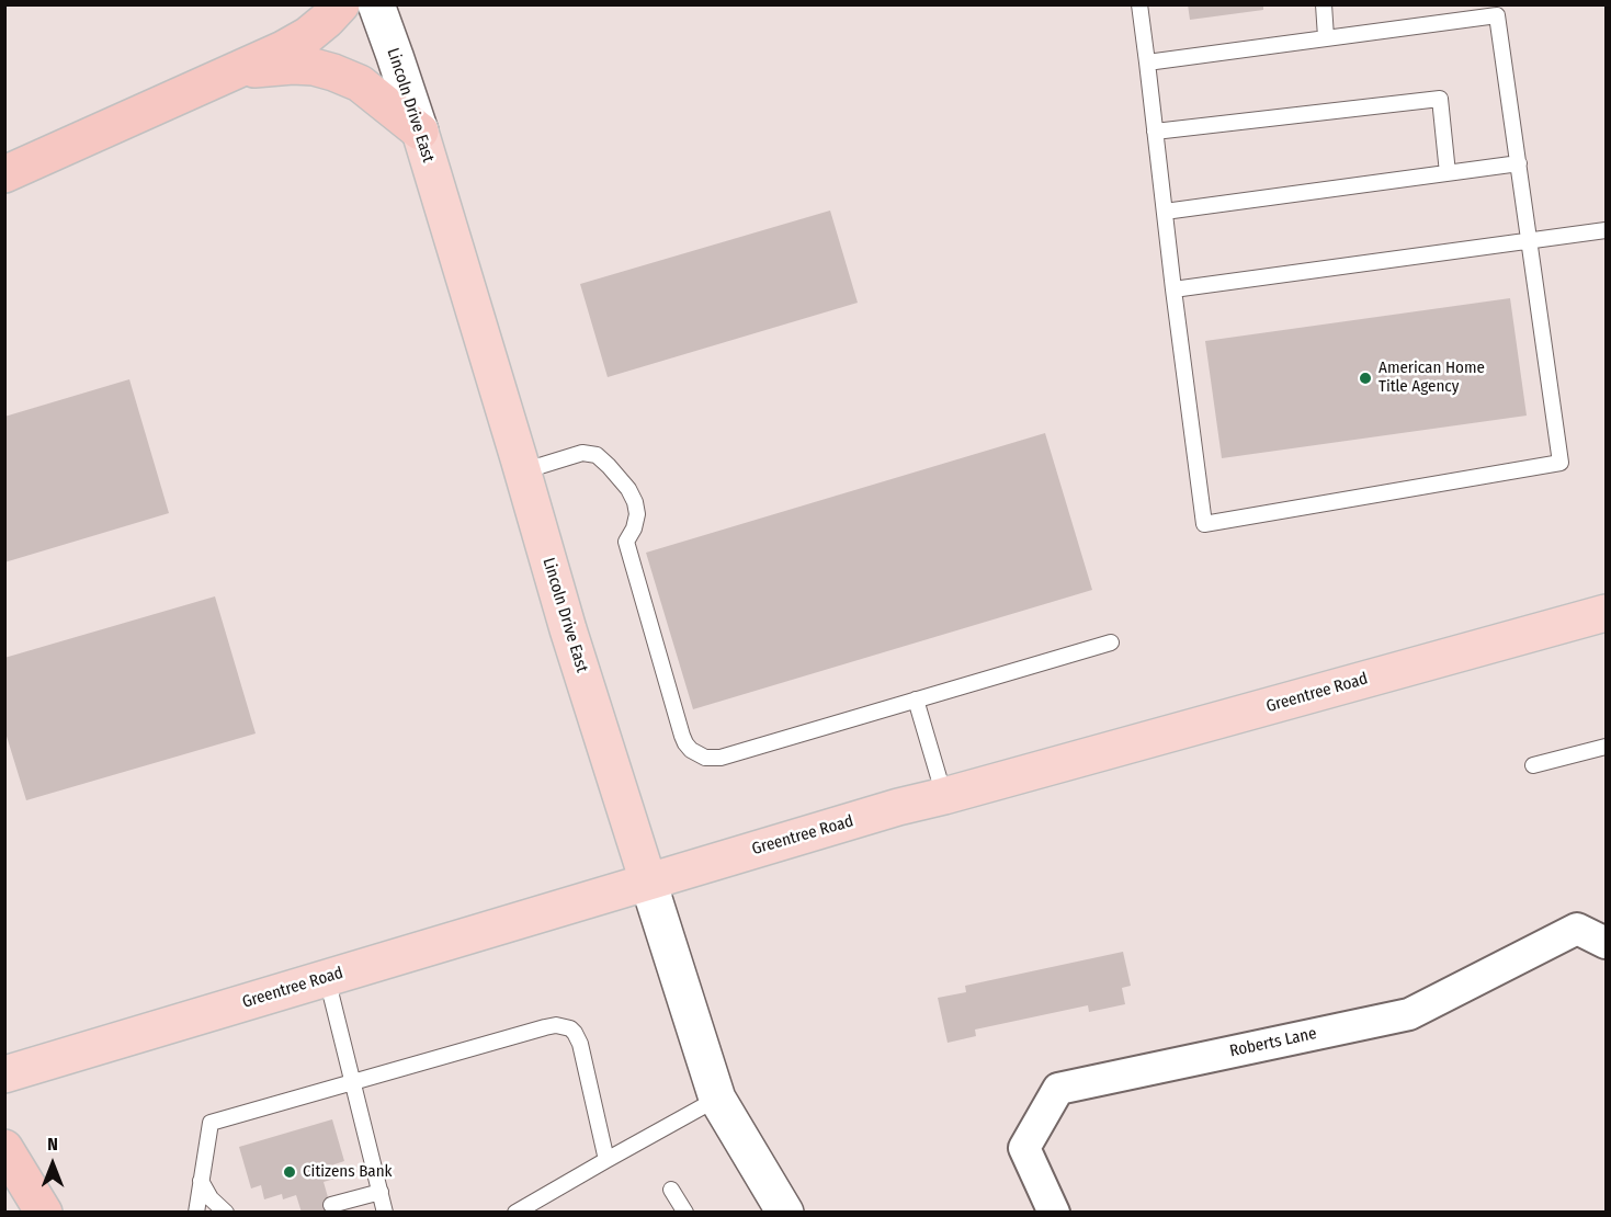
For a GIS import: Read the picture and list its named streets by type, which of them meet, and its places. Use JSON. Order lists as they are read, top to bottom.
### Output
{
  "streets": {
    "main road": ["Lincoln Drive East", "Greentree Road"],
    "street": ["Roberts Lane"]
  },
  "crossings": [
    ["Lincoln Drive East", "Greentree Road"]
  ],
  "places": ["American Home Title Agency", "Citizens Bank"],
  "north": "top"
}
